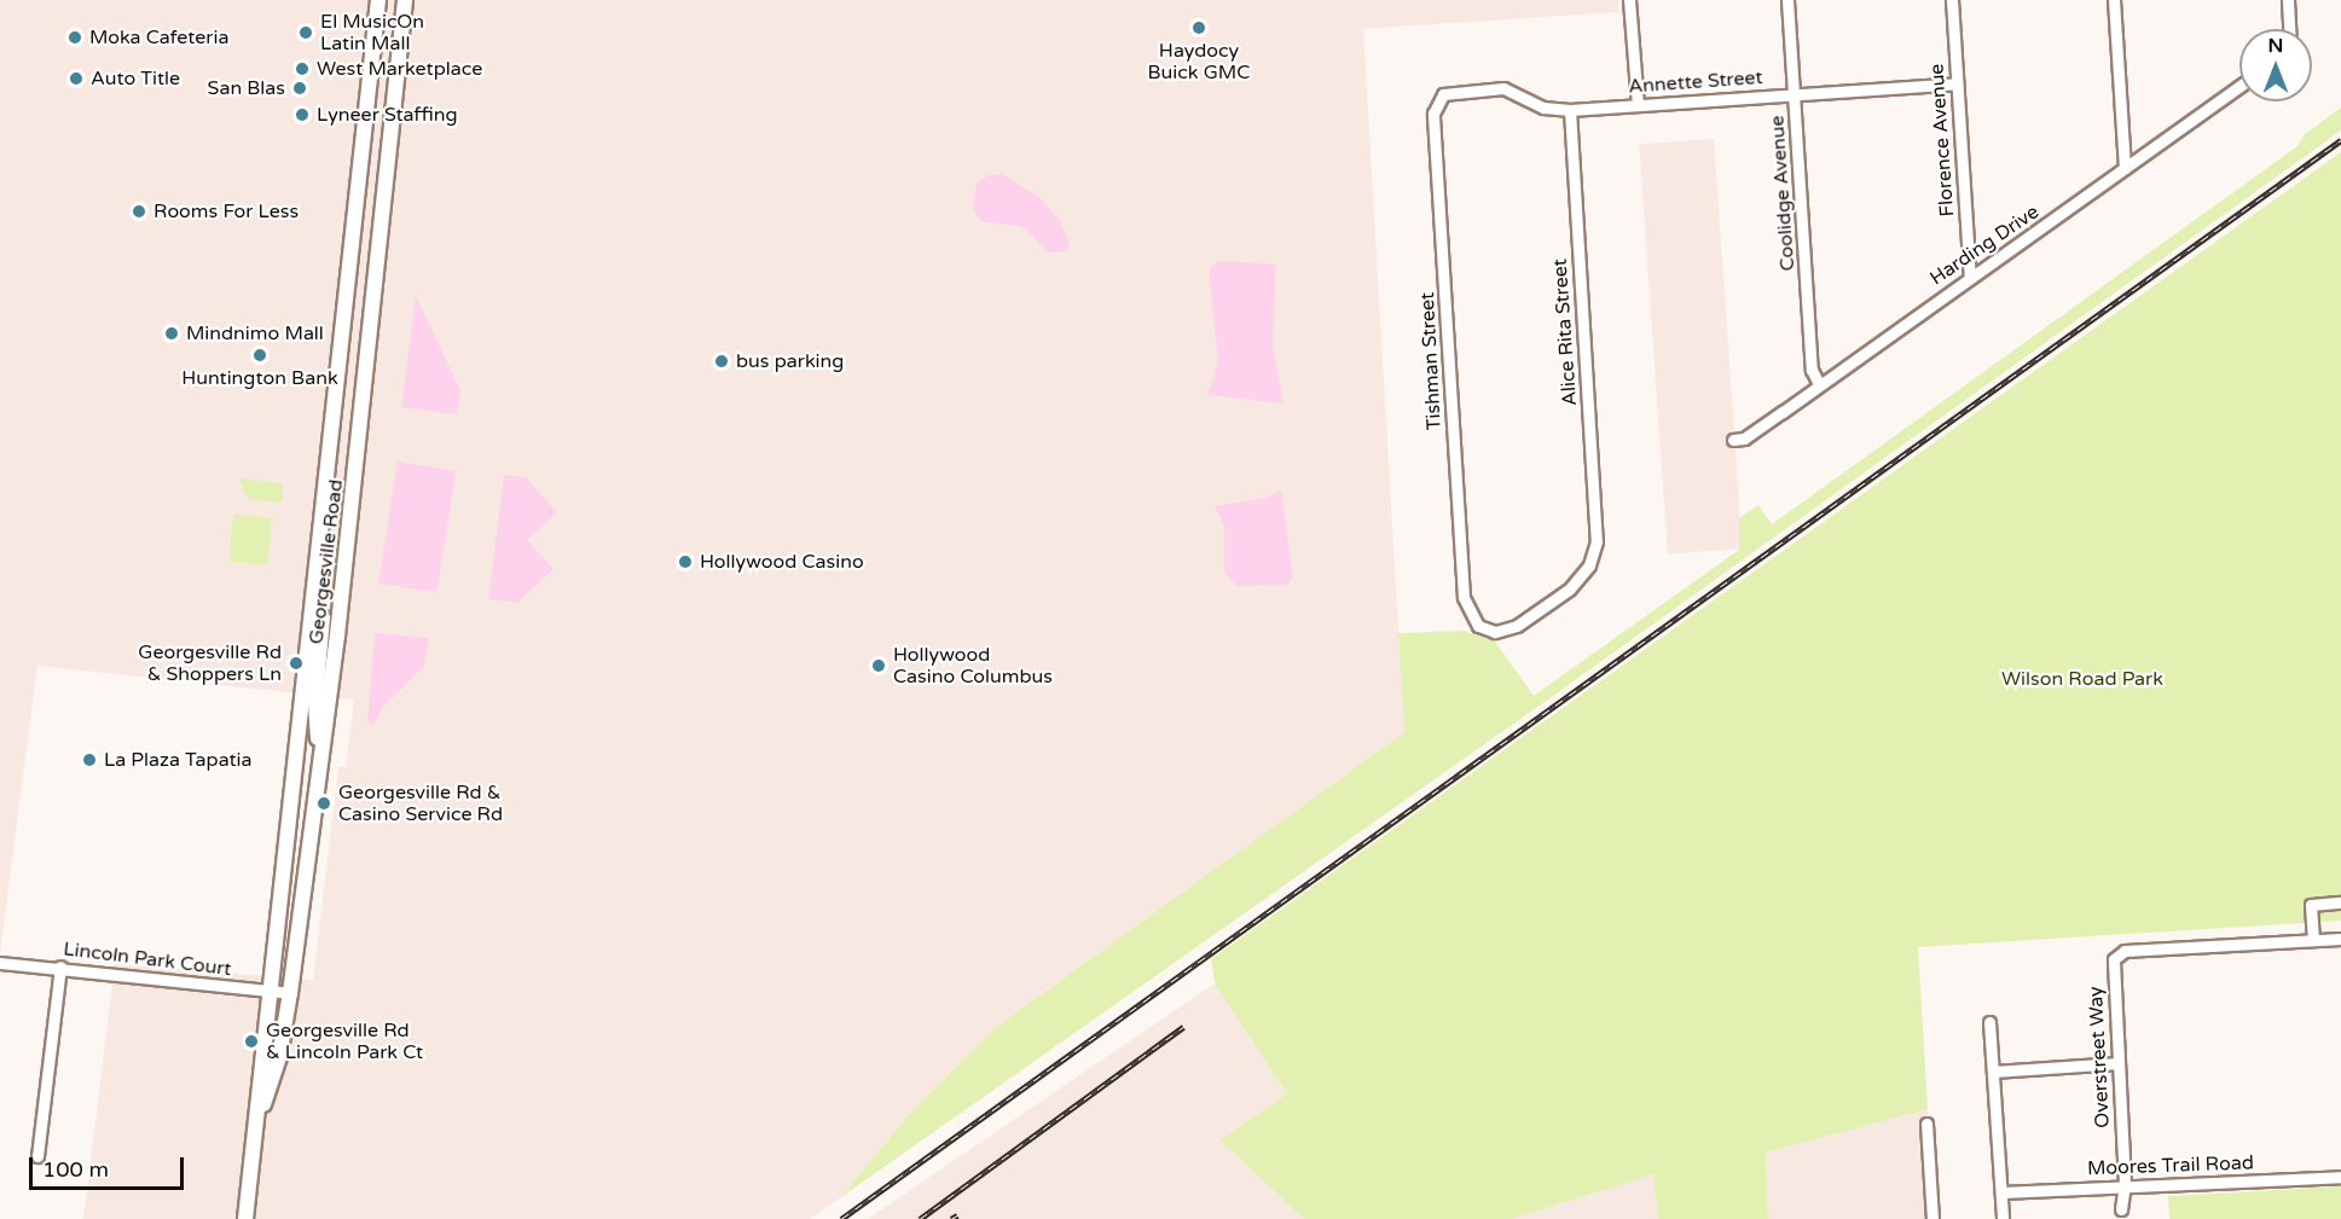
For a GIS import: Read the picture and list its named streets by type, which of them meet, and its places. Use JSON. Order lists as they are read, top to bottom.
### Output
{
  "streets": {
    "main road": ["Georgesville Road"],
    "street": [
      "Annette Street",
      "Florence Avenue",
      "Coolidge Avenue",
      "Harding Drive",
      "Alice Rita Street",
      "Tishman Street",
      "Lincoln Park Court",
      "Overstreet Way",
      "Moores Trail Road"
    ]
  },
  "crossings": [
    ["Annette Street", "Florence Avenue"],
    ["Annette Street", "Coolidge Avenue"],
    ["Annette Street", "Alice Rita Street"],
    ["Annette Street", "Tishman Street"],
    ["Florence Avenue", "Harding Drive"],
    ["Coolidge Avenue", "Harding Drive"],
    ["Alice Rita Street", "Tishman Street"],
    ["Georgesville Road", "Lincoln Park Court"],
    ["Overstreet Way", "Moores Trail Road"]
  ],
  "parks": ["Wilson Road Park"],
  "places": [
    "Haydocy Buick GMC",
    "El MusicOn Latin Mall",
    "Moka Cafeteria",
    "West Marketplace",
    "Auto Title",
    "San Blas",
    "Lyneer Staffing",
    "Rooms For Less",
    "Mindnimo Mall",
    "Huntington Bank",
    "bus parking",
    "Hollywood Casino",
    "Georgesville Rd & Shoppers Ln",
    "Hollywood Casino Columbus",
    "La Plaza Tapatia",
    "Georgesville Rd & Casino Service Rd",
    "Georgesville Rd & Lincoln Park Ct"
  ],
  "scale_bar": "100 m",
  "north": "top"
}
